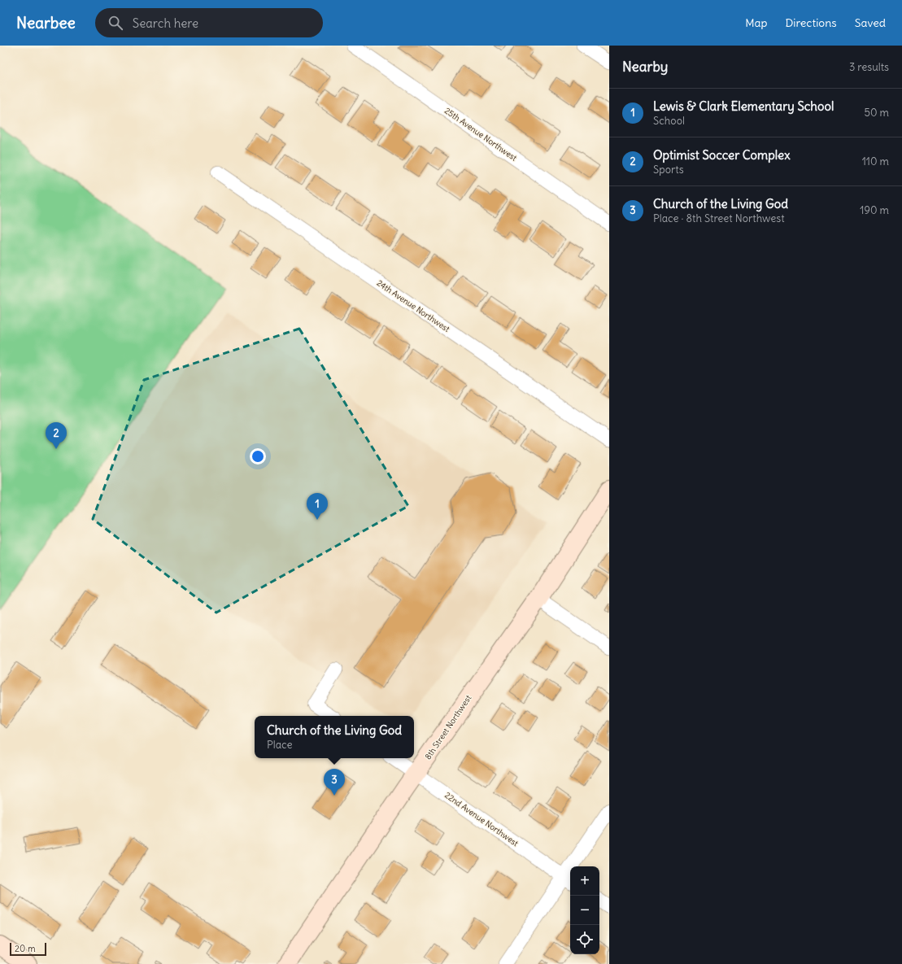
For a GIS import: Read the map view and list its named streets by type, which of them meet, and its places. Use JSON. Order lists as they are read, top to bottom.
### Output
{
  "streets": {
    "street": [
      "25th Avenue Northwest",
      "24th Avenue Northwest",
      "8th Street Northwest",
      "22nd Avenue Northwest"
    ]
  },
  "crossings": [
    ["8th Street Northwest", "22nd Avenue Northwest"]
  ],
  "scale_bar": "20 m",
  "page": {
    "header": "Nearbee",
    "search": "Search here",
    "nav": ["Map", "Directions", "Saved"],
    "heading": ["Nearby", "3 results"],
    "list": [
      {
        "mark": "1",
        "name": "Lewis & Clark Elementary School",
        "note": "School",
        "value": "50 m"
      },
      {
        "mark": "2",
        "name": "Optimist Soccer Complex",
        "note": "Sports",
        "value": "110 m"
      },
      {
        "mark": "3",
        "name": "Church of the Living God",
        "note": "Place · 8th Street Northwest",
        "value": "190 m"
      }
    ],
    "pins": ["2", "1", "3"],
    "popup": ["Church of the Living God", "Place"],
    "map_buttons": ["+", "−"],
    "scale": "20 m"
  }
}
